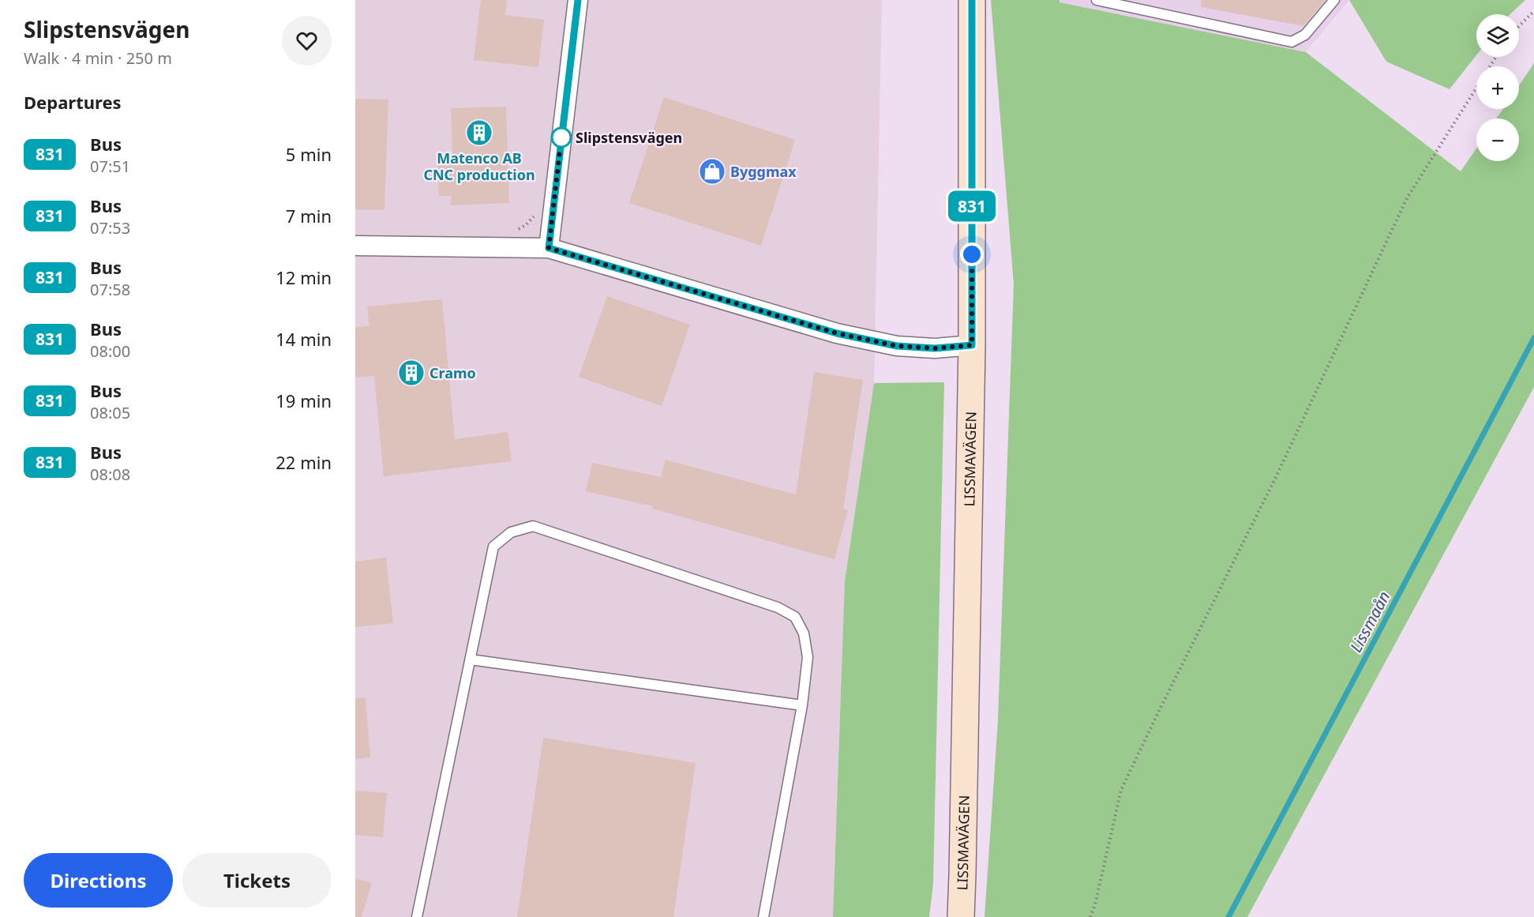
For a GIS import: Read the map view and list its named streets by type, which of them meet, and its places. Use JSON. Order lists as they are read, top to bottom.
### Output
{
  "streets": {
    "street": ["LISSMAVÄGEN"]
  },
  "water": ["Lissmaån"],
  "places": {
    "building": ["Matenco AB CNC production", "Cramo"],
    "other": ["Slipstensvägen"],
    "shop": ["Byggmax"]
  },
  "lines": ["bus line 831"],
  "page": {
    "heading": [
      ["Slipstensvägen", "Walk · 4 min · 250 m"],
      "Departures"
    ],
    "on_map": "831",
    "map_buttons": ["+", "−"],
    "list": [
      {
        "mark": "831",
        "name": "Bus",
        "note": "07:51",
        "value": "5 min"
      },
      {
        "mark": "831",
        "name": "Bus",
        "note": "07:53",
        "value": "7 min"
      },
      {
        "mark": "831",
        "name": "Bus",
        "note": "07:58",
        "value": "12 min"
      },
      {
        "mark": "831",
        "name": "Bus",
        "note": "08:00",
        "value": "14 min"
      },
      {
        "mark": "831",
        "name": "Bus",
        "note": "08:05",
        "value": "19 min"
      },
      {
        "mark": "831",
        "name": "Bus",
        "note": "08:08",
        "value": "22 min"
      }
    ],
    "buttons": ["Directions", "Tickets"]
  }
}
